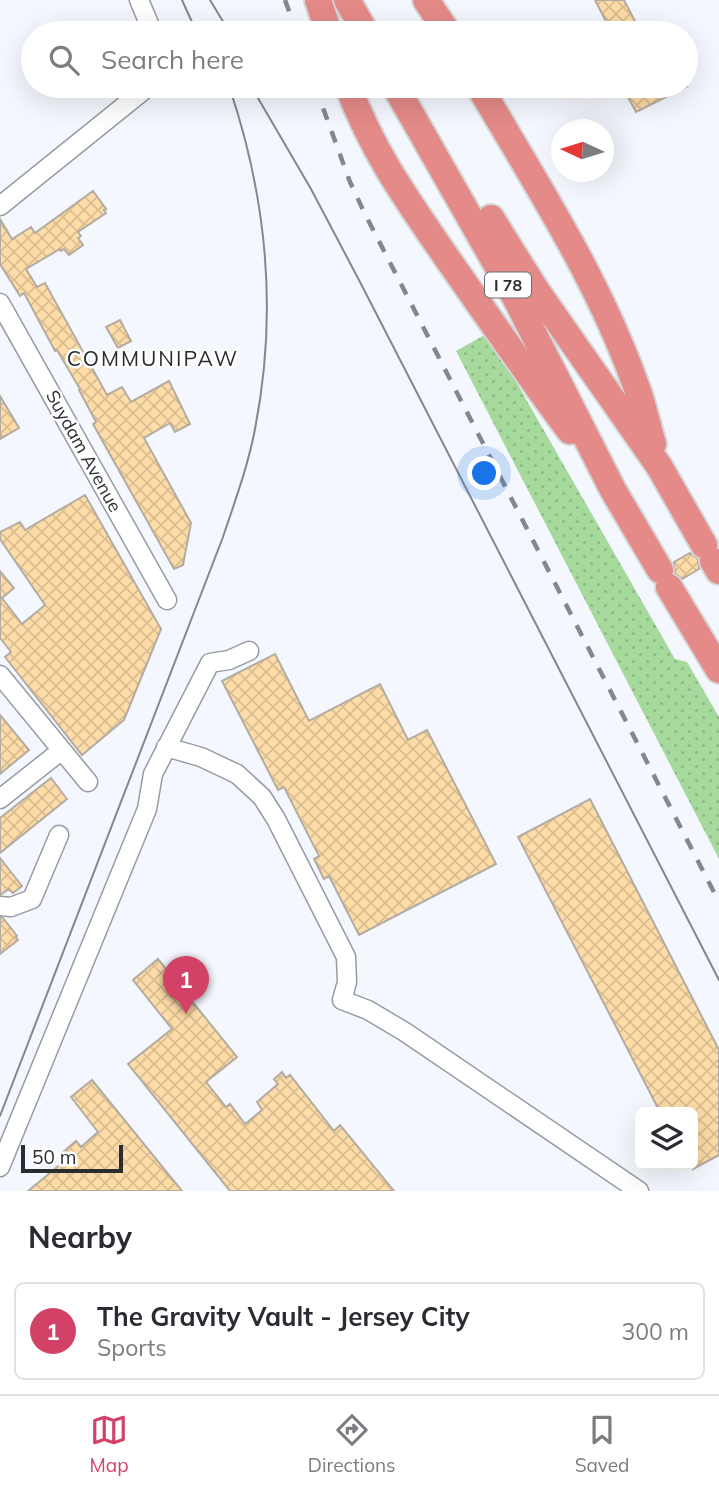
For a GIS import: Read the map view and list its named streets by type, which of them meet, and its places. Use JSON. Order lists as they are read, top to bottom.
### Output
{
  "streets": {
    "highway": ["I 78"],
    "street": ["Suydam Avenue"]
  },
  "districts": ["COMMUNIPAW"],
  "scale_bar": "50 m",
  "north": "left",
  "page": {
    "search": "Search here",
    "pins": "1",
    "scale": "50 m",
    "heading": "Nearby",
    "list": [
      {
        "mark": "1",
        "name": "The Gravity Vault - Jersey City",
        "note": "Sports",
        "value": "300 m"
      }
    ],
    "nav": ["Map", "Directions", "Saved"]
  }
}
